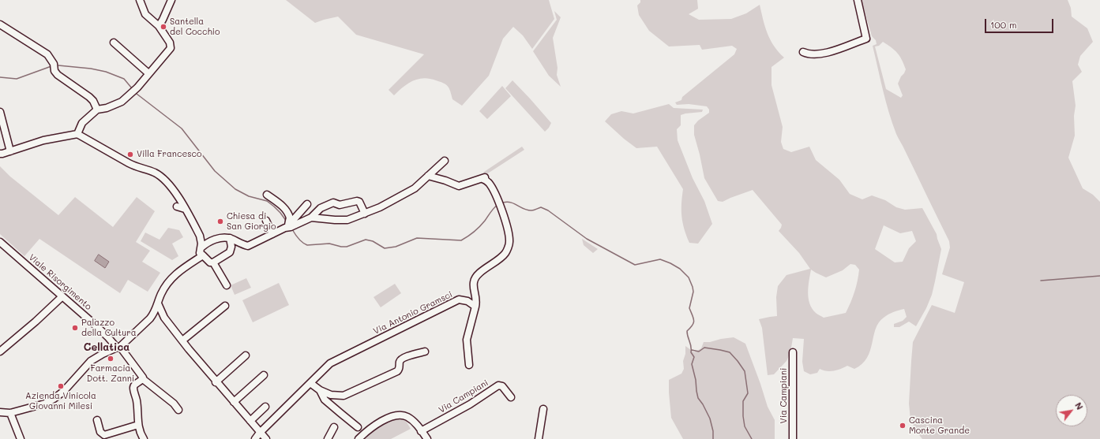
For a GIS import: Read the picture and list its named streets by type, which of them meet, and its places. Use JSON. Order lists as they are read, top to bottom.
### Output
{
  "streets": {
    "street": ["Viale Risorgimento", "Via Antonio Gramsci", "Via Campiani"]
  },
  "districts": ["Cellatica"],
  "places": [
    "Santella del Cocchio",
    "Villa Francesco",
    "Chiesa di San Giorgio",
    "Palazzo della Cultura",
    "Farmacia Dott. Zanni",
    "Azienda Vinicola Giovanni Milesi",
    "Cascina Monte Grande"
  ],
  "scale_bar": "100 m",
  "north": "top right"
}
